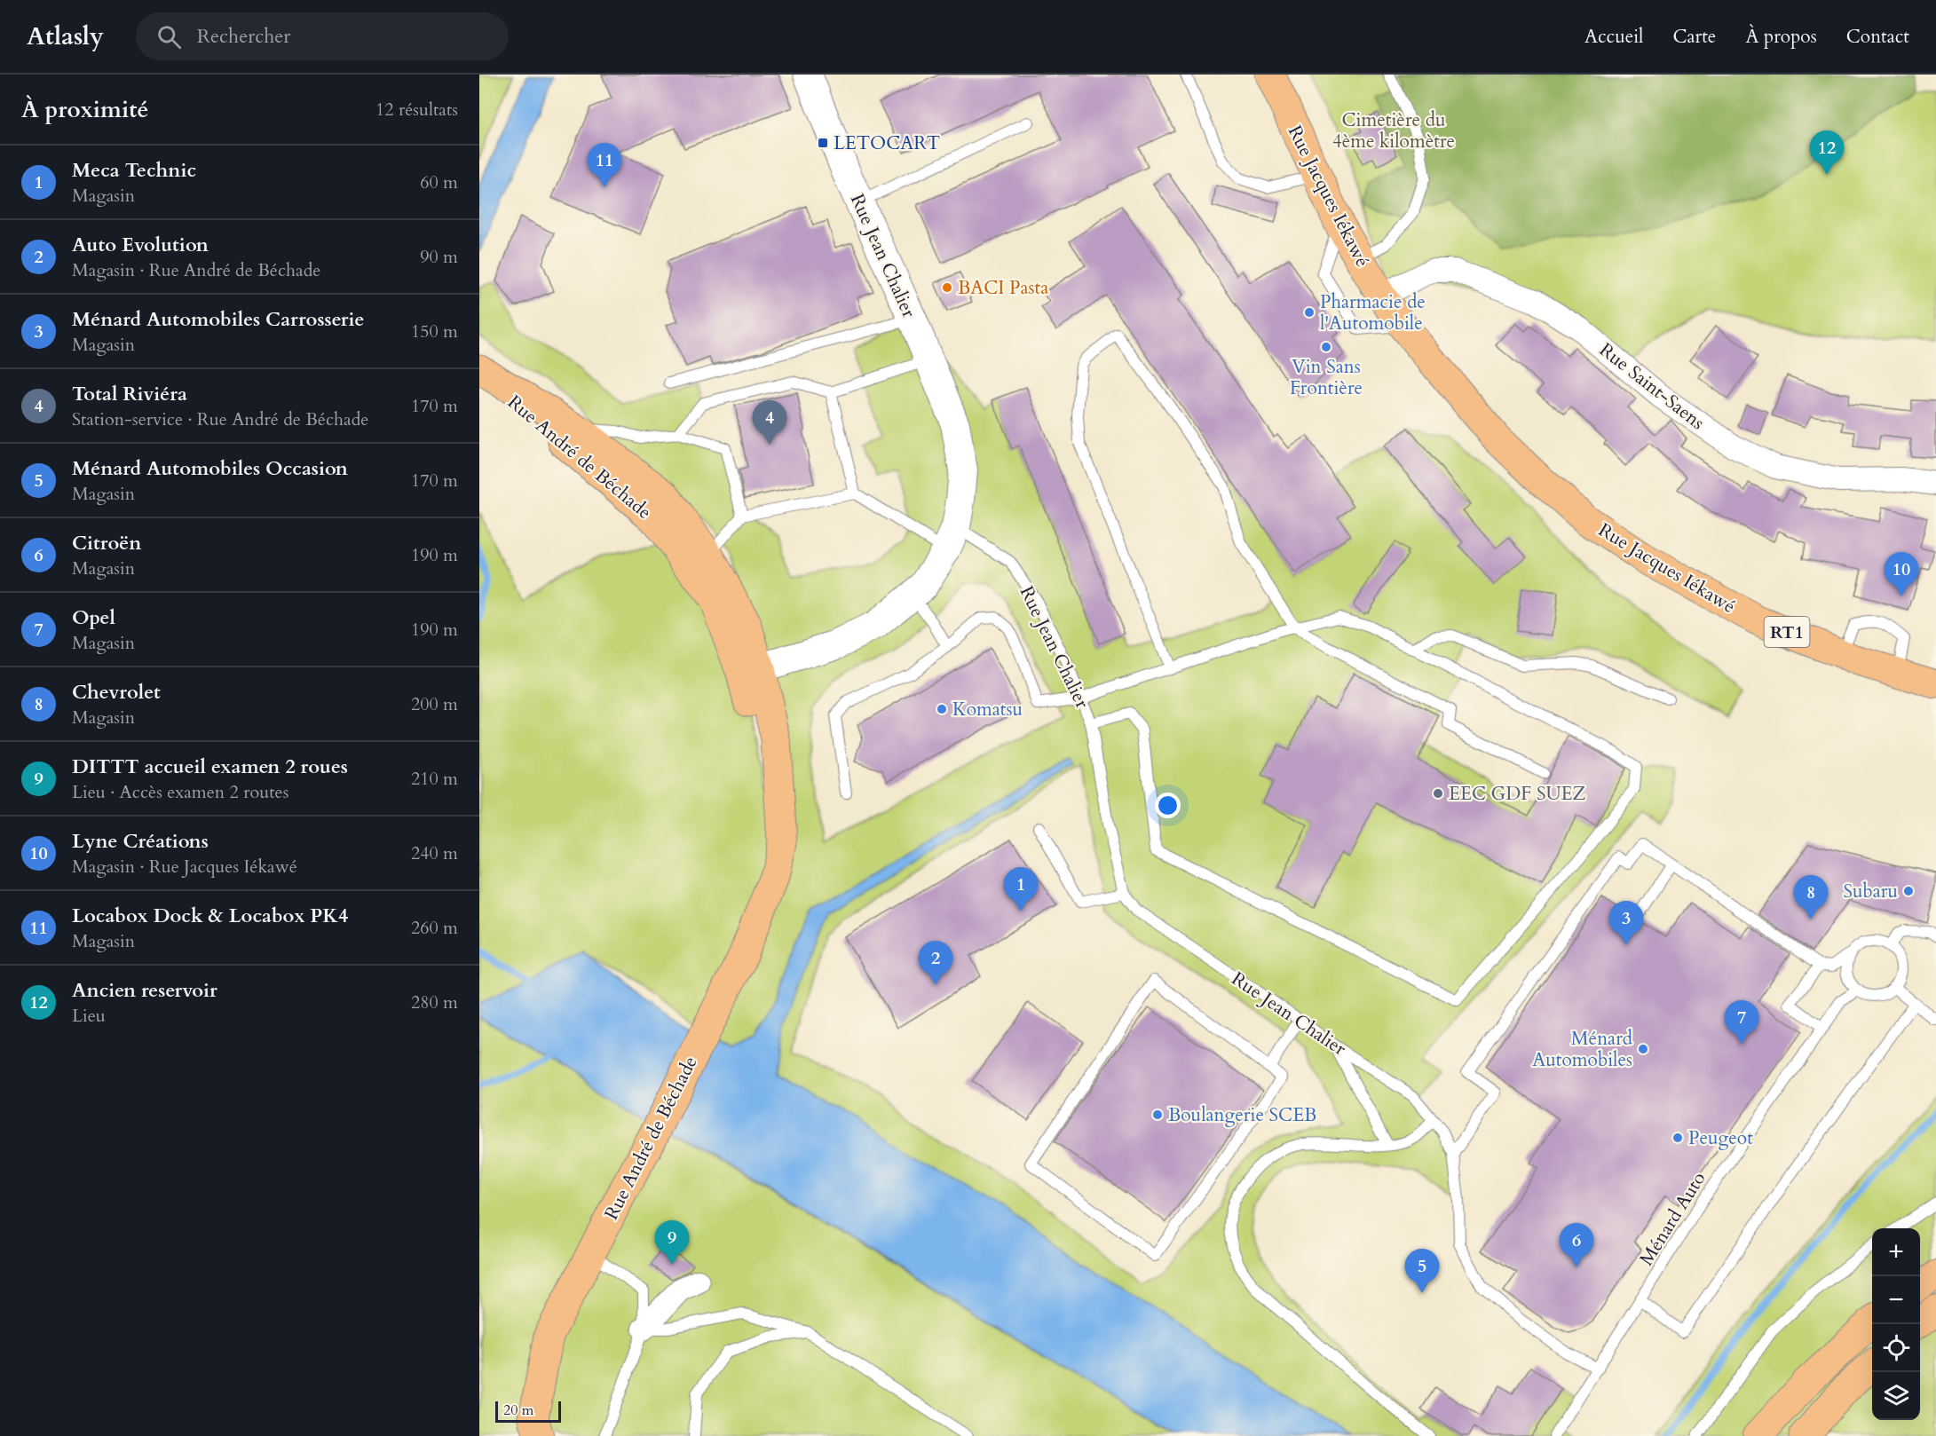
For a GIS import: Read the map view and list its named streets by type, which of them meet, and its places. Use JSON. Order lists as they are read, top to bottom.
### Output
{
  "streets": {
    "main road": ["Rue Jacques Iékawé", "Rue André de Béchade", "RT1"],
    "street": ["Rue Jean Chalier", "Rue Saint-Saens"],
    "lane": ["Ménard Auto"]
  },
  "crossings": [
    ["Rue Jacques Iékawé", "Rue Saint-Saens"]
  ],
  "parks": ["Cimetière du 4ème kilomètre"],
  "places": {
    "transit": ["LETOCART"],
    "other": [
      "BACI Pasta",
      "Pharmacie de l'Automobile",
      "Vin Sans Frontière",
      "Komatsu",
      "EEC GDF SUEZ",
      "Subaru",
      "Ménard Automobiles",
      "Boulangerie SCEB",
      "Peugeot"
    ]
  },
  "scale_bar": "20 m",
  "page": {
    "header": "Atlasly",
    "search": "Rechercher",
    "nav": [
      "Accueil",
      "Carte",
      "À propos",
      "Contact"
    ],
    "heading": ["À proximité", "12 résultats"],
    "pins": [
      "12",
      "11",
      "4",
      "10",
      "1",
      "8",
      "3",
      "2",
      "7",
      "9",
      "6",
      "5"
    ],
    "list": [
      {
        "mark": "1",
        "name": "Meca Technic",
        "note": "Magasin",
        "value": "60 m"
      },
      {
        "mark": "2",
        "name": "Auto Evolution",
        "note": "Magasin · Rue André de Béchade",
        "value": "90 m"
      },
      {
        "mark": "3",
        "name": "Ménard Automobiles Carrosserie",
        "note": "Magasin",
        "value": "150 m"
      },
      {
        "mark": "4",
        "name": "Total Riviéra",
        "note": "Station-service · Rue André de Béchade",
        "value": "170 m"
      },
      {
        "mark": "5",
        "name": "Ménard Automobiles Occasion",
        "note": "Magasin",
        "value": "170 m"
      },
      {
        "mark": "6",
        "name": "Citroën",
        "note": "Magasin",
        "value": "190 m"
      },
      {
        "mark": "7",
        "name": "Opel",
        "note": "Magasin",
        "value": "190 m"
      },
      {
        "mark": "8",
        "name": "Chevrolet",
        "note": "Magasin",
        "value": "200 m"
      },
      {
        "mark": "9",
        "name": "DITTT accueil examen 2 roues",
        "note": "Lieu · Accès examen 2 routes",
        "value": "210 m"
      },
      {
        "mark": "10",
        "name": "Lyne Créations",
        "note": "Magasin · Rue Jacques Iékawé",
        "value": "240 m"
      },
      {
        "mark": "11",
        "name": "Locabox Dock & Locabox PK4",
        "note": "Magasin",
        "value": "260 m"
      },
      {
        "mark": "12",
        "name": "Ancien reservoir",
        "note": "Lieu",
        "value": "280 m"
      }
    ],
    "map_buttons": ["+", "−"],
    "scale": "20 m"
  }
}
